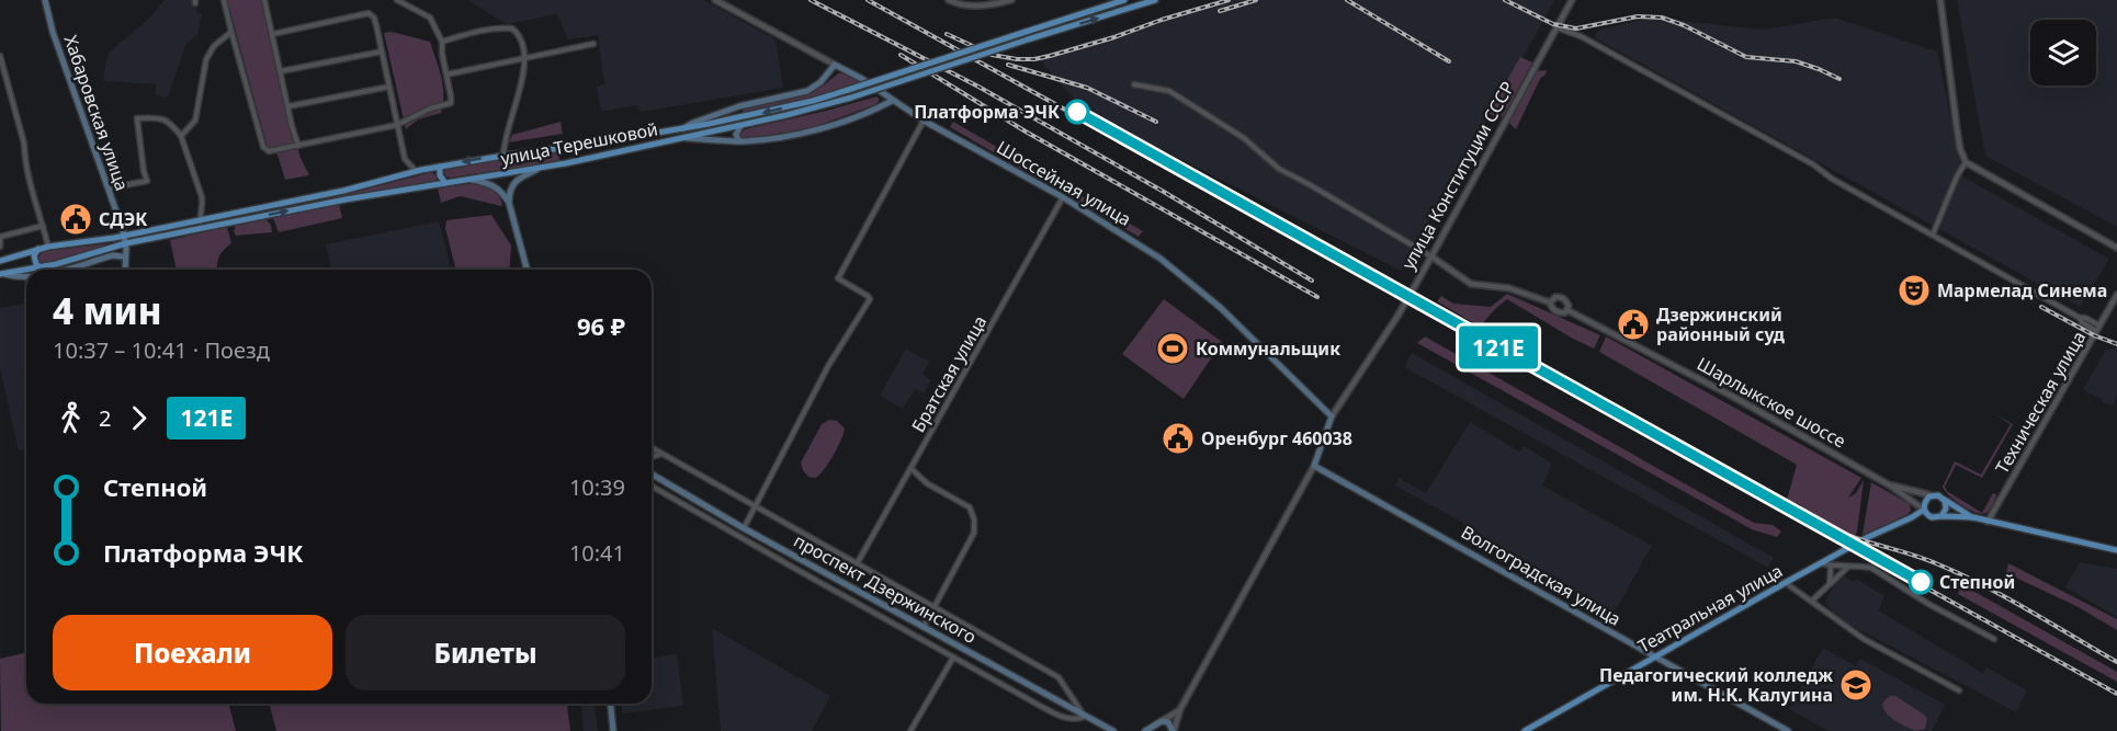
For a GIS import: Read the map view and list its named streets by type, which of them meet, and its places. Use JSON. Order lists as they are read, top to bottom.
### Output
{
  "streets": {
    "main road": [
      "Хабаровская улица",
      "улица Терешковой",
      "улица Конституции СССР",
      "Шоссейная улица",
      "Волгоградская улица",
      "проспект Дзержинского",
      "Театральная улица"
    ],
    "street": ["Братская улица", "Шарлыкское шоссе", "Техническая улица"]
  },
  "crossings": [
    ["Хабаровская улица", "улица Терешковой"],
    ["улица Конституции СССР", "Шоссейная улица"],
    ["улица Конституции СССР", "Волгоградская улица"],
    ["Шоссейная улица", "Братская улица"],
    ["Шарлыкское шоссе", "Театральная улица"],
    ["Волгоградская улица", "Театральная улица"]
  ],
  "places": {
    "other": ["Платформа ЭЧК", "Степной"],
    "public building": ["СДЭК", "Дзержинский районный суд", "Оренбург 460038"],
    "theatre": ["Мармелад Синема"],
    "sports": ["Коммунальщик"],
    "school or university": ["Педагогический колледж им. Н.К. Калугина"]
  },
  "page": {
    "on_map": "121Е",
    "heading": ["4 мин", "10:37 – 10:41 · Поезд", "96 ₽"],
    "legs": ["2", "121Е"],
    "list": [
      {
        "name": "Степной",
        "value": "10:39"
      },
      {
        "name": "Платформа ЭЧК",
        "value": "10:41"
      }
    ],
    "buttons": ["Поехали", "Билеты"]
  }
}
